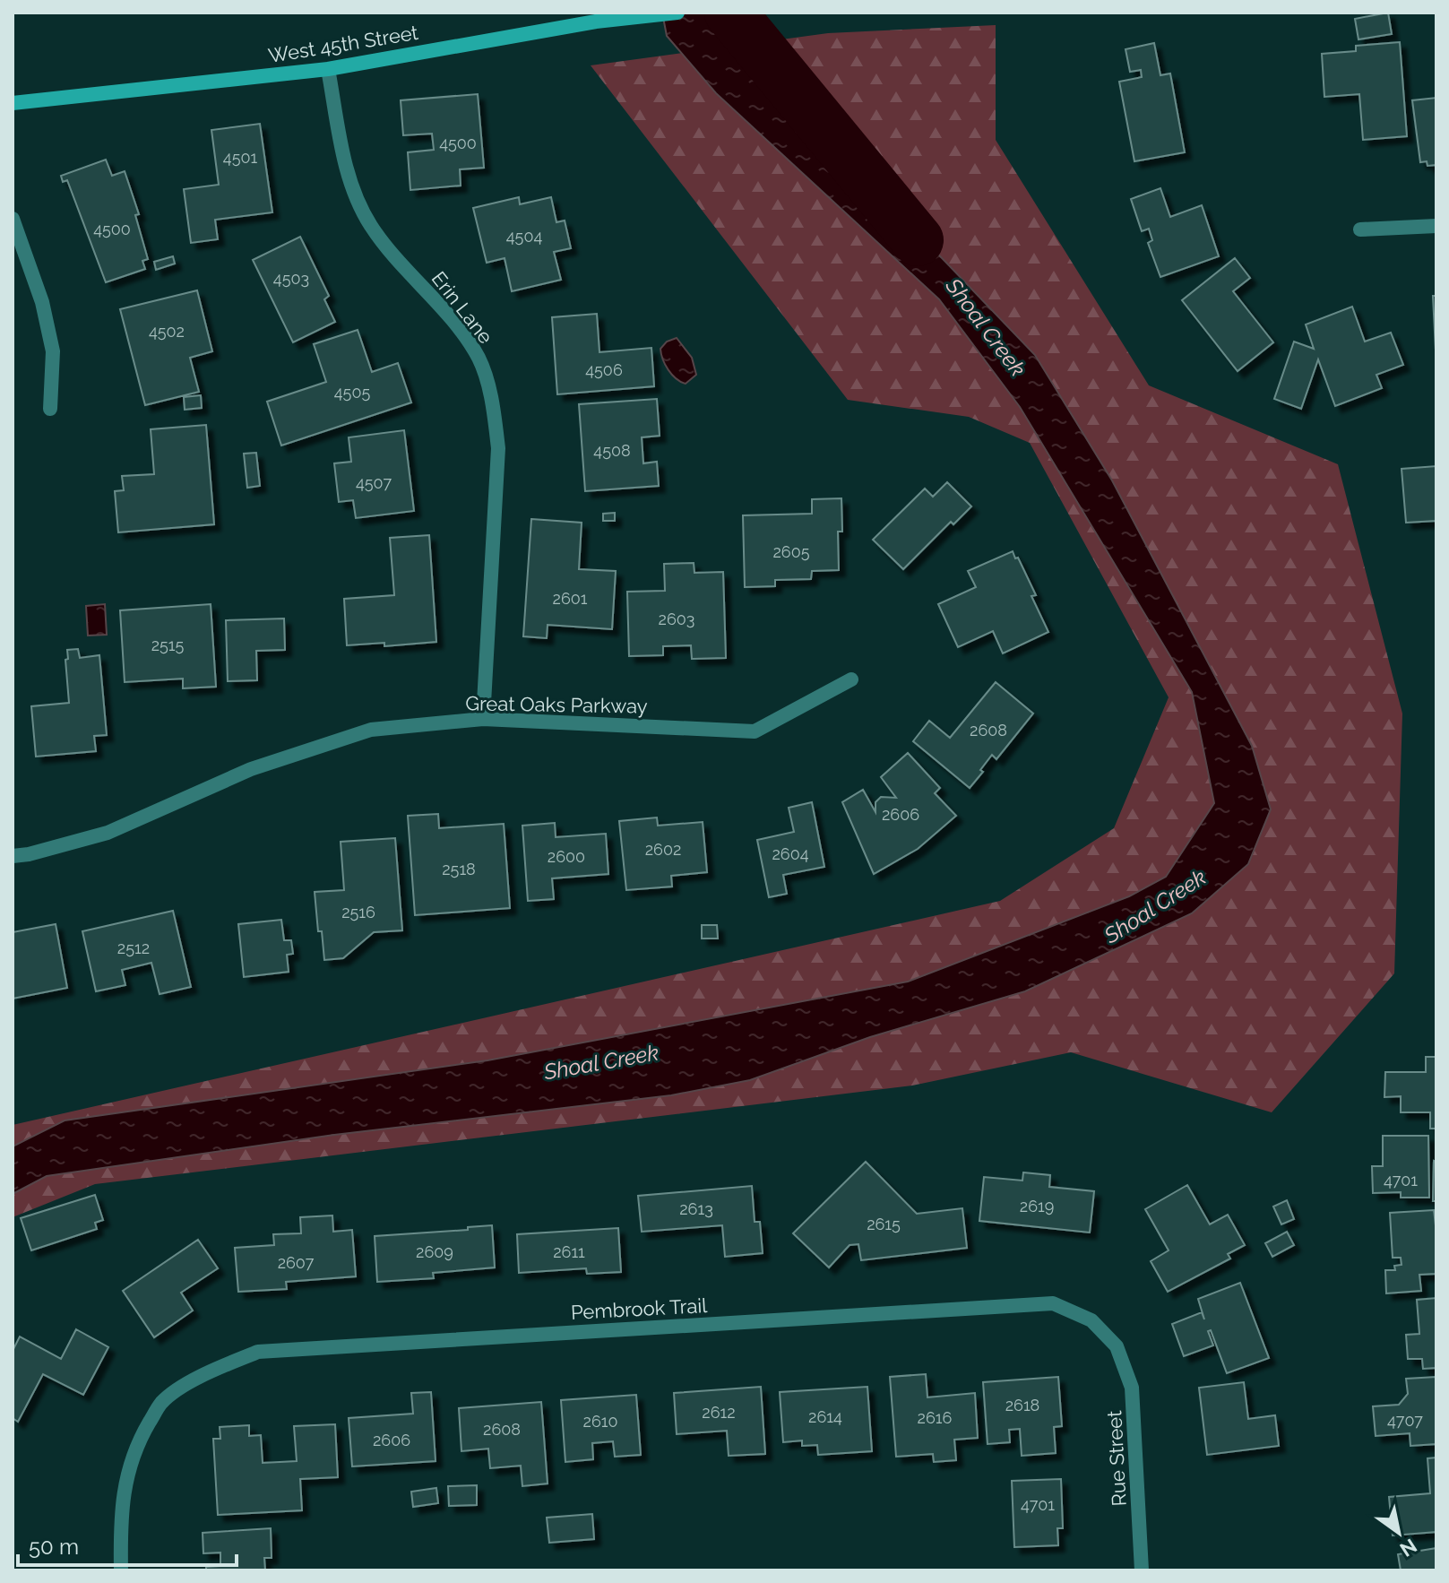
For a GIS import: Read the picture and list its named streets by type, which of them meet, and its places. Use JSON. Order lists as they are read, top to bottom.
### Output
{
  "streets": {
    "main road": ["West 45th Street"],
    "street": [
      "Erin Lane",
      "Great Oaks Parkway",
      "Pembrook Trail",
      "Rue Street"
    ]
  },
  "crossings": [
    ["West 45th Street", "Erin Lane"],
    ["Erin Lane", "Great Oaks Parkway"],
    ["Pembrook Trail", "Rue Street"]
  ],
  "water": ["Shoal Creek"],
  "house_numbers": [
    "4500",
    "4501",
    "4500",
    "4504",
    "4503",
    "4502",
    "4506",
    "4505",
    "4508",
    "4507",
    "2605",
    "2601",
    "2603",
    "2515",
    "2608",
    "2606",
    "2602",
    "2604",
    "2600",
    "2518",
    "2516",
    "2512",
    "4701",
    "2619",
    "2613",
    "2615",
    "2609",
    "2611",
    "2607",
    "2618",
    "2612",
    "2614",
    "2616",
    "4707",
    "2610",
    "2608",
    "2606",
    "4701"
  ],
  "scale_bar": "50 m",
  "north": "bottom right"
}
